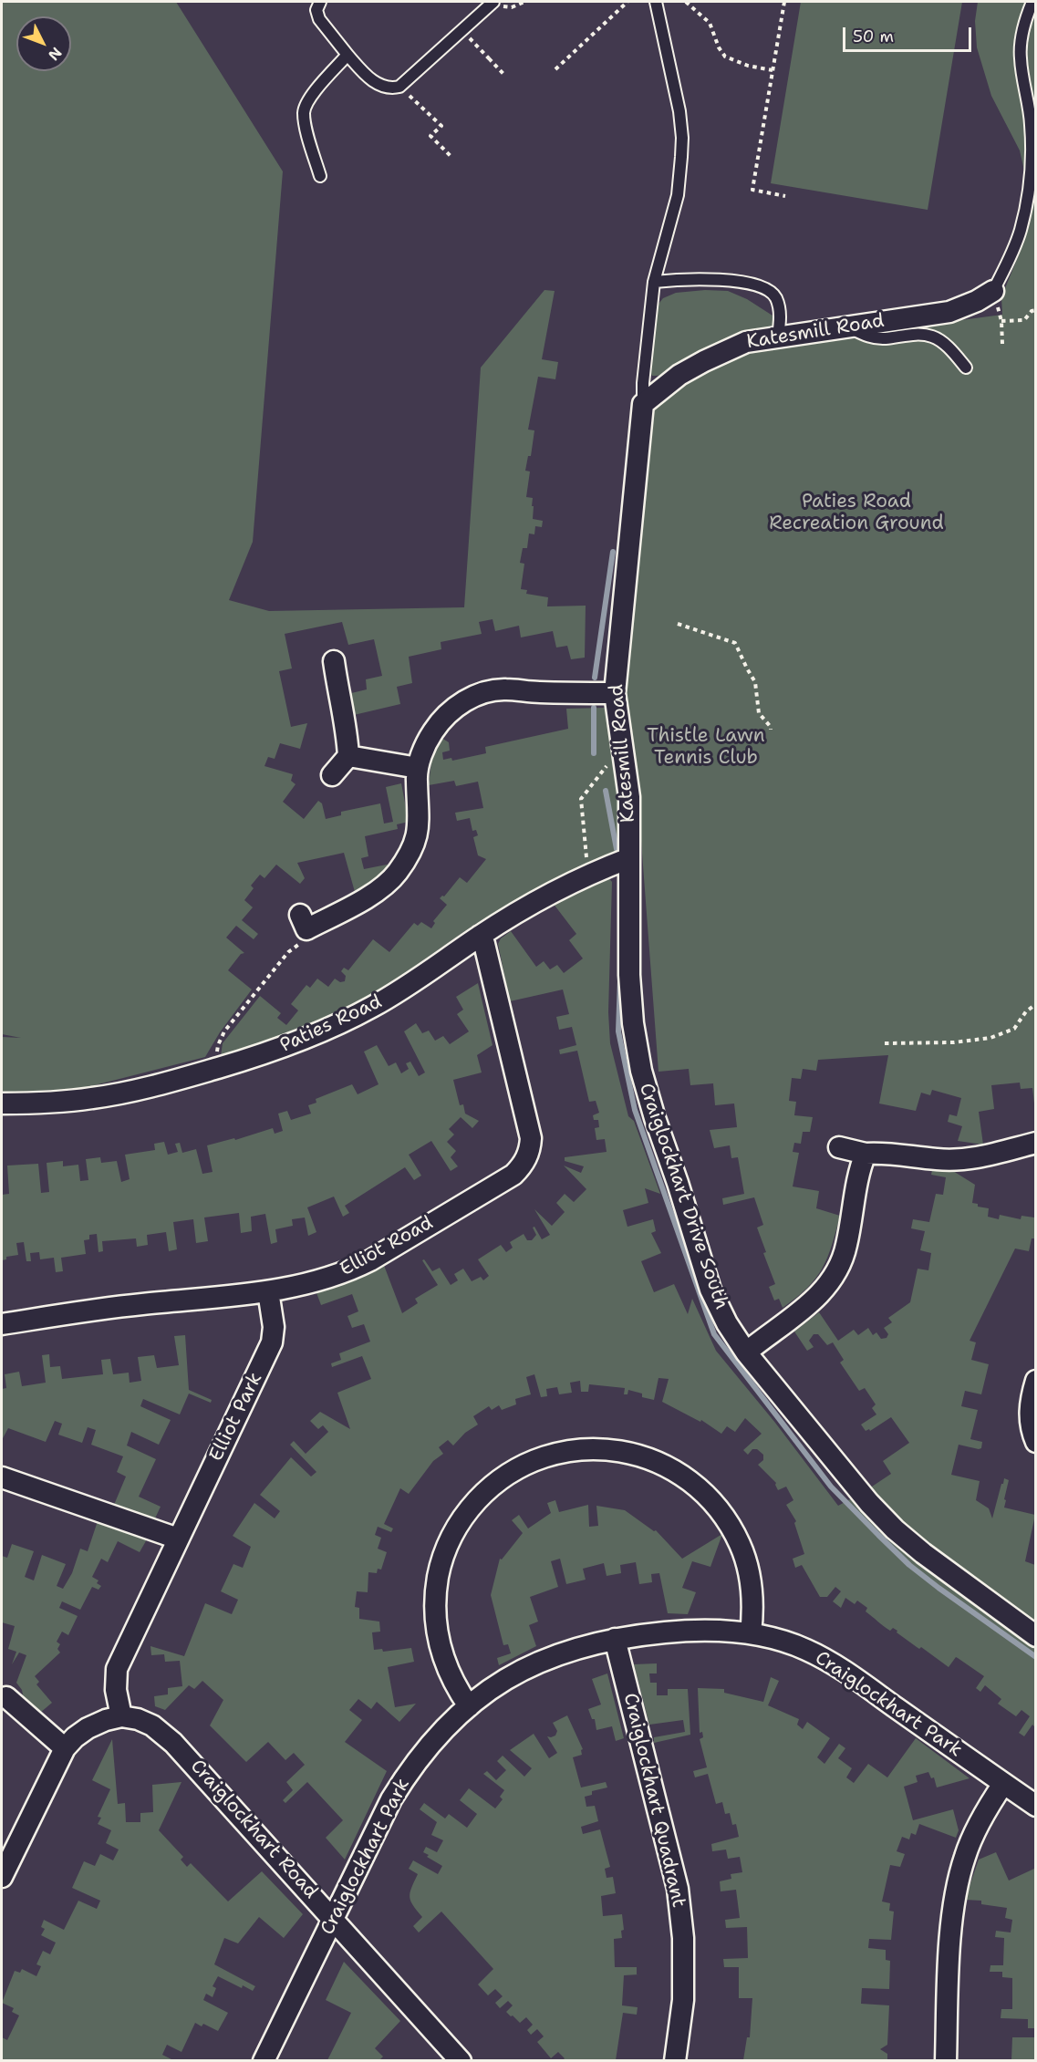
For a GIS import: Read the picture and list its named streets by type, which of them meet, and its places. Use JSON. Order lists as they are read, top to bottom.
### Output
{
  "streets": {
    "street": [
      "Katesmill Road",
      "Paties Road",
      "Craiglockhart Drive South",
      "Elliot Road",
      "Elliot Park",
      "Craiglockhart Park",
      "Craiglockhart Quadrant",
      "Craiglockhart Road"
    ]
  },
  "crossings": [
    ["Katesmill Road", "Paties Road"],
    ["Katesmill Road", "Craiglockhart Drive South"],
    ["Paties Road", "Craiglockhart Drive South"],
    ["Paties Road", "Elliot Road"],
    ["Elliot Road", "Elliot Park"],
    ["Elliot Park", "Craiglockhart Road"],
    ["Craiglockhart Park", "Craiglockhart Quadrant"],
    ["Craiglockhart Park", "Craiglockhart Road"]
  ],
  "parks": ["Paties Road Recreation Ground", "Thistle Lawn Tennis Club"],
  "scale_bar": "50 m",
  "north": "bottom right"
}
